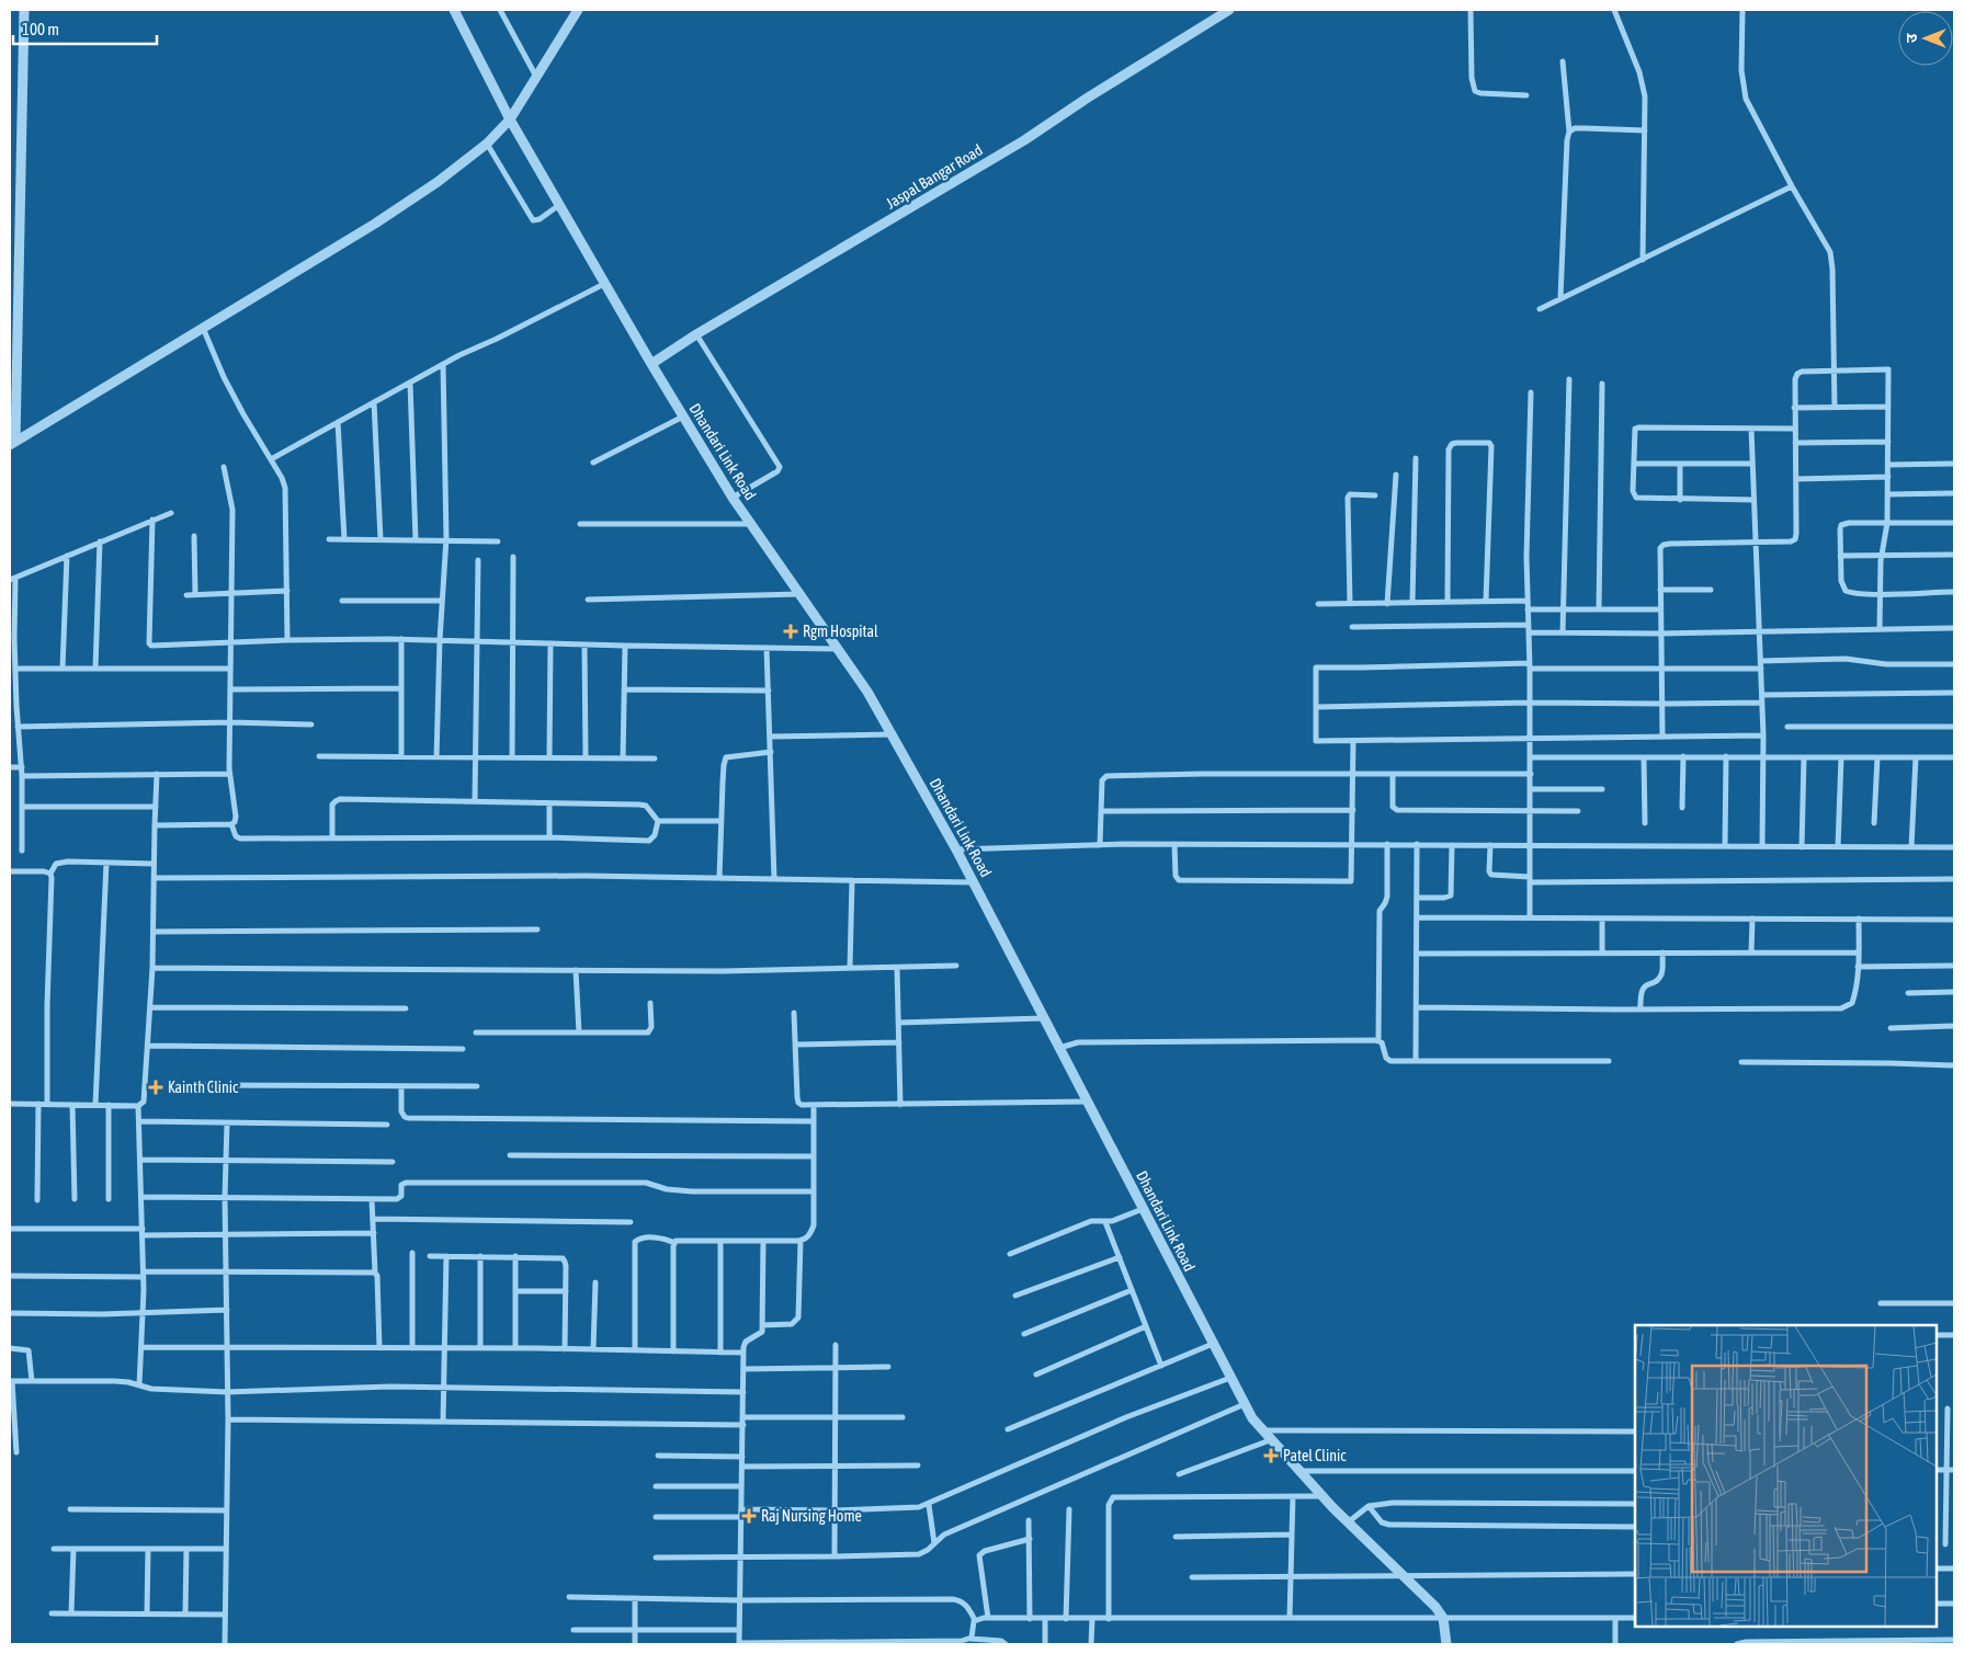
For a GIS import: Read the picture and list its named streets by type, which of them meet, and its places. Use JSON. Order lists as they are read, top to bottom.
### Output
{
  "streets": {
    "street": ["Jaspal Bangar Road", "Dhandari Link Road"]
  },
  "crossings": [
    ["Jaspal Bangar Road", "Dhandari Link Road"]
  ],
  "places": {
    "health": [
      "Rgm Hospital",
      "Kainth Clinic",
      "Patel Clinic",
      "Raj Nursing Home"
    ]
  },
  "scale_bar": "100 m",
  "north": "left"
}
